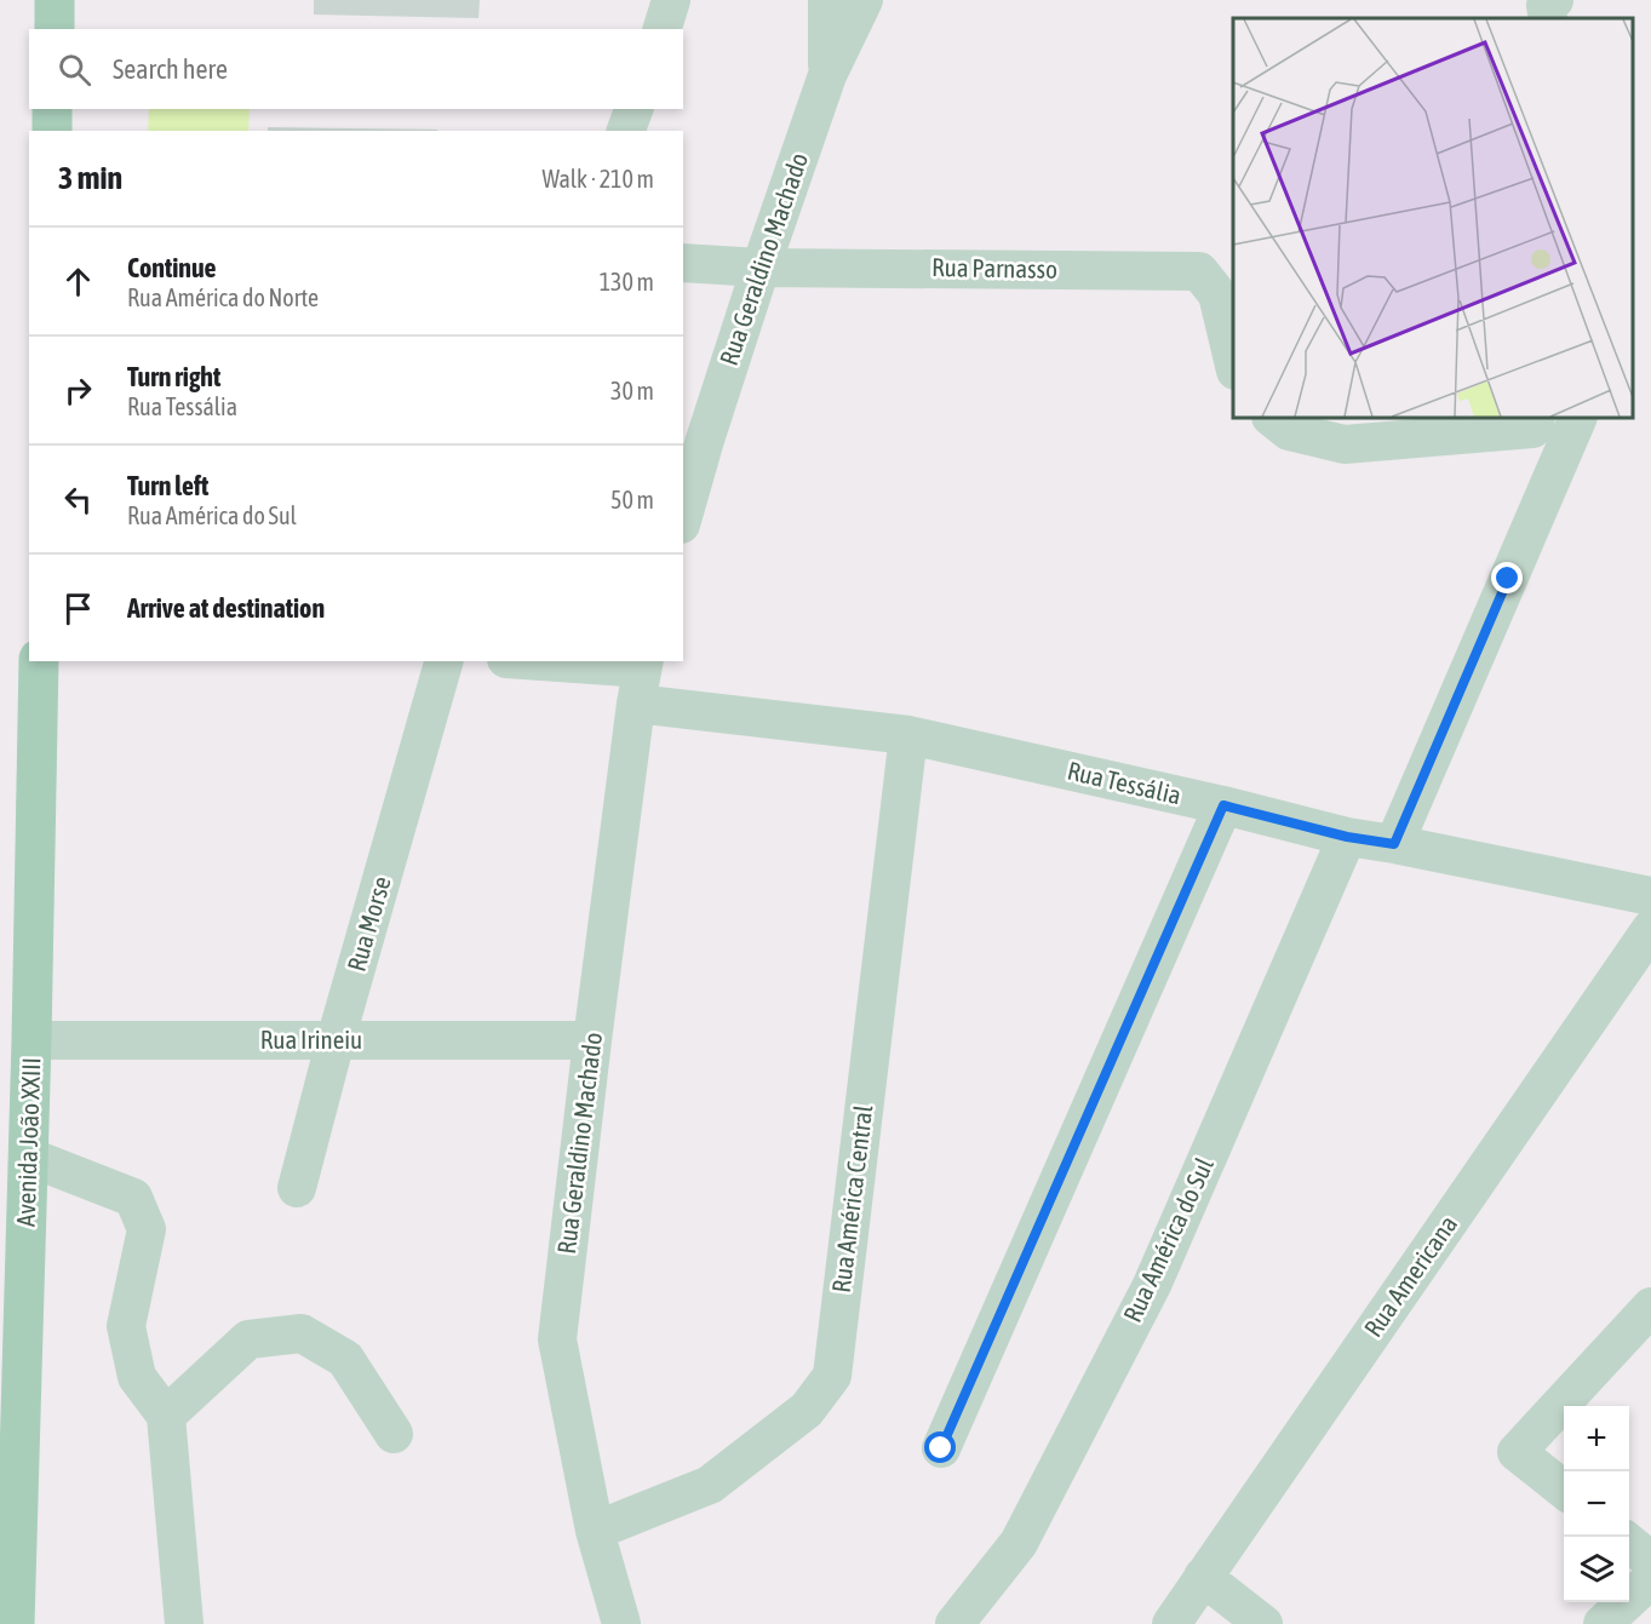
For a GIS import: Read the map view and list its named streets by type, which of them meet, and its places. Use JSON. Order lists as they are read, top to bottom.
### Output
{
  "streets": {
    "main road": ["Avenida João XXIII"],
    "street": [
      "Rua Geraldino Machado",
      "Rua Parnasso",
      "Rua Tessália",
      "Rua Morse",
      "Rua Irineiu",
      "Rua América Central",
      "Rua América do Sul",
      "Rua Americana"
    ]
  },
  "crossings": [
    ["Rua Geraldino Machado", "Rua Parnasso"],
    ["Rua Geraldino Machado", "Rua Tessália"],
    ["Rua Geraldino Machado", "Rua Irineiu"],
    ["Rua Geraldino Machado", "Rua América Central"],
    ["Rua Tessália", "Rua América Central"],
    ["Rua Tessália", "Rua América do Sul"],
    ["Rua Morse", "Rua Irineiu"],
    ["Rua Irineiu", "Avenida João XXIII"]
  ],
  "page": {
    "search": "Search here",
    "heading": ["3 min", "Walk · 210 m"],
    "list": [
      ["Continue", "Rua América do Norte", "130 m"],
      ["Turn right", "Rua Tessália", "30 m"],
      ["Turn left", "Rua América do Sul", "50 m"],
      "Arrive at destination"
    ],
    "map_buttons": ["+", "−"]
  }
}
